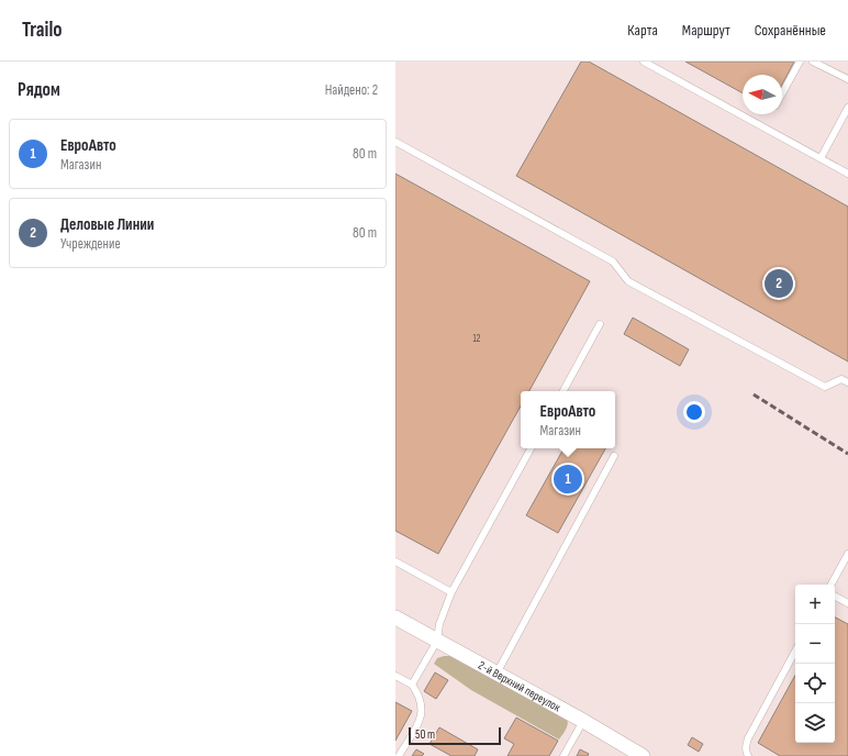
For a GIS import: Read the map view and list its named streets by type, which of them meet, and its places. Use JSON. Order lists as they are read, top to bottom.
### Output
{
  "streets": {
    "street": ["2-й Верхний переулок"]
  },
  "house_numbers": ["12"],
  "scale_bar": "50 m",
  "north": "left",
  "page": {
    "header": "Trailo",
    "nav": ["Карта", "Маршрут", "Сохранённые"],
    "heading": ["Рядом", "Найдено: 2"],
    "list": [
      {
        "mark": "1",
        "name": "ЕвроАвто",
        "note": "Магазин",
        "value": "80 m"
      },
      {
        "mark": "2",
        "name": "Деловые Линии",
        "note": "Учреждение",
        "value": "80 m"
      }
    ],
    "pins": ["2", "1"],
    "popup": ["ЕвроАвто", "Магазин"],
    "map_buttons": ["+", "−"],
    "scale": "50 m"
  }
}
